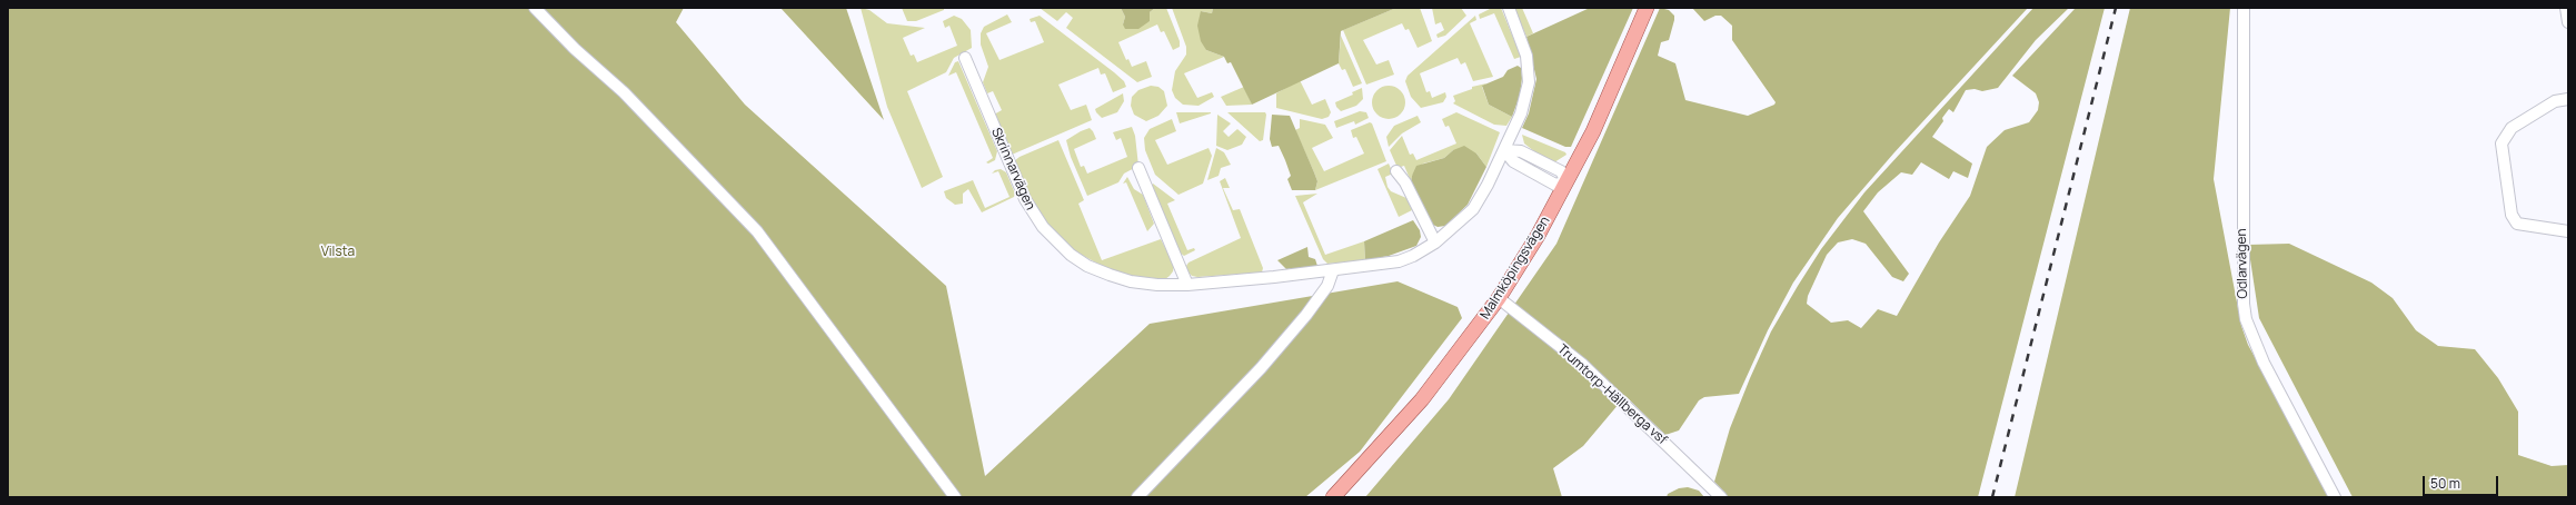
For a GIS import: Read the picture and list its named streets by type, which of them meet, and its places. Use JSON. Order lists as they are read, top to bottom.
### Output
{
  "streets": {
    "main road": ["Malmköpingsvägen"],
    "street": ["Skrinnarvägen", "Odlarvägen", "Trumtorp-Hällberga vsf"]
  },
  "crossings": [
    ["Malmköpingsvägen", "Trumtorp-Hällberga vsf"]
  ],
  "parks": ["Vilsta"],
  "scale_bar": "50 m"
}
